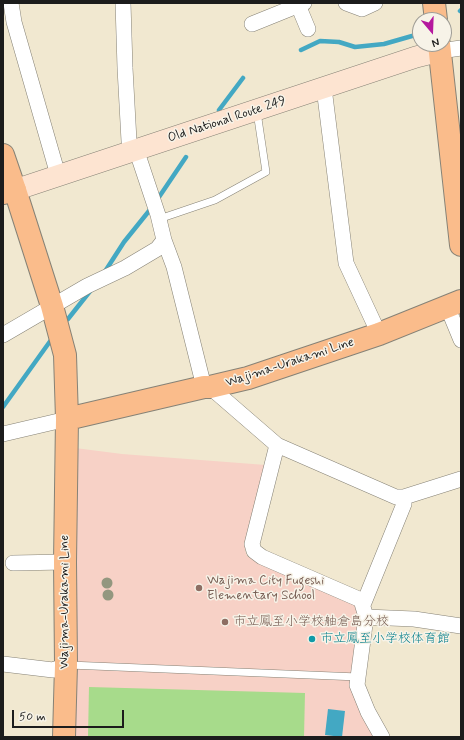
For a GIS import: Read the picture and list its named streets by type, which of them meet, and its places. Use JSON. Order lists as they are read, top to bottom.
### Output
{
  "streets": {
    "main road": ["Wajima-Urakami Line"],
    "street": ["Old National Route 249"]
  },
  "crossings": [
    ["Old National Route 249", "Wajima-Urakami Line"]
  ],
  "places": ["Wajima City Fugeshi Elementary School", "市立鳳至小学校舳倉島分校", "市立鳳至小学校体育館"],
  "scale_bar": "50 m",
  "north": "bottom"
}
